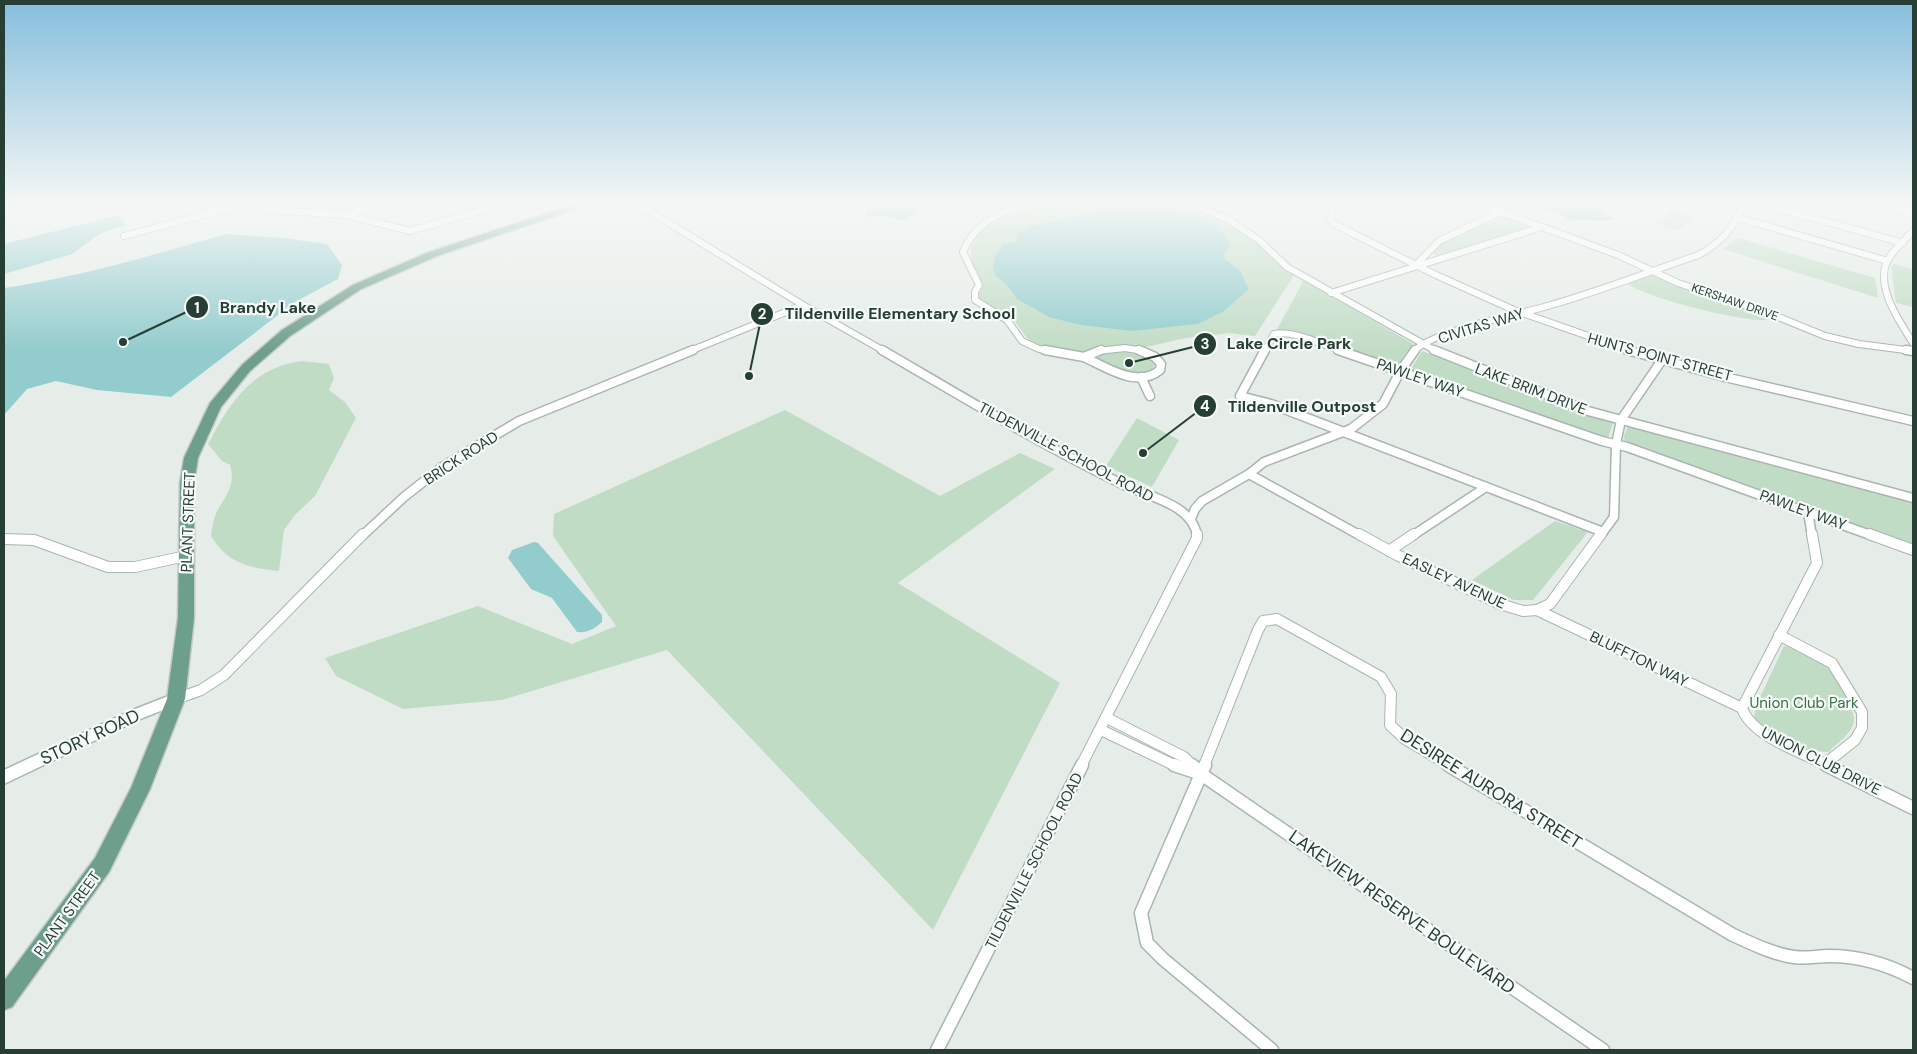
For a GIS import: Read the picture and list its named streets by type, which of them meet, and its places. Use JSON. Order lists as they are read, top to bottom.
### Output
{
  "streets": {
    "main road": ["PLANT STREET"],
    "street": [
      "KERSHAW DRIVE",
      "CIVITAS WAY",
      "HUNTS POINT STREET",
      "PAWLEY WAY",
      "LAKE BRIM DRIVE",
      "TILDENVILLE SCHOOL ROAD",
      "BRICK ROAD",
      "EASLEY AVENUE",
      "BLUFFTON WAY",
      "STORY ROAD",
      "UNION CLUB DRIVE",
      "DESIREE AURORA STREET",
      "LAKEVIEW RESERVE BOULEVARD"
    ]
  },
  "crossings": [
    ["KERSHAW DRIVE", "CIVITAS WAY"],
    ["CIVITAS WAY", "HUNTS POINT STREET"],
    ["CIVITAS WAY", "PAWLEY WAY"],
    ["CIVITAS WAY", "LAKE BRIM DRIVE"],
    ["CIVITAS WAY", "TILDENVILLE SCHOOL ROAD"],
    ["CIVITAS WAY", "EASLEY AVENUE"],
    ["TILDENVILLE SCHOOL ROAD", "BRICK ROAD"],
    ["TILDENVILLE SCHOOL ROAD", "LAKEVIEW RESERVE BOULEVARD"],
    ["BRICK ROAD", "PLANT STREET"],
    ["BRICK ROAD", "STORY ROAD"],
    ["PLANT STREET", "STORY ROAD"],
    ["EASLEY AVENUE", "BLUFFTON WAY"],
    ["BLUFFTON WAY", "UNION CLUB DRIVE"],
    ["DESIREE AURORA STREET", "LAKEVIEW RESERVE BOULEVARD"]
  ],
  "parks": ["Union Club Park"],
  "places": [
    "Brandy Lake",
    "Lake Circle Park",
    "Tildenville Elementary School",
    "Tildenville Outpost"
  ]
}
